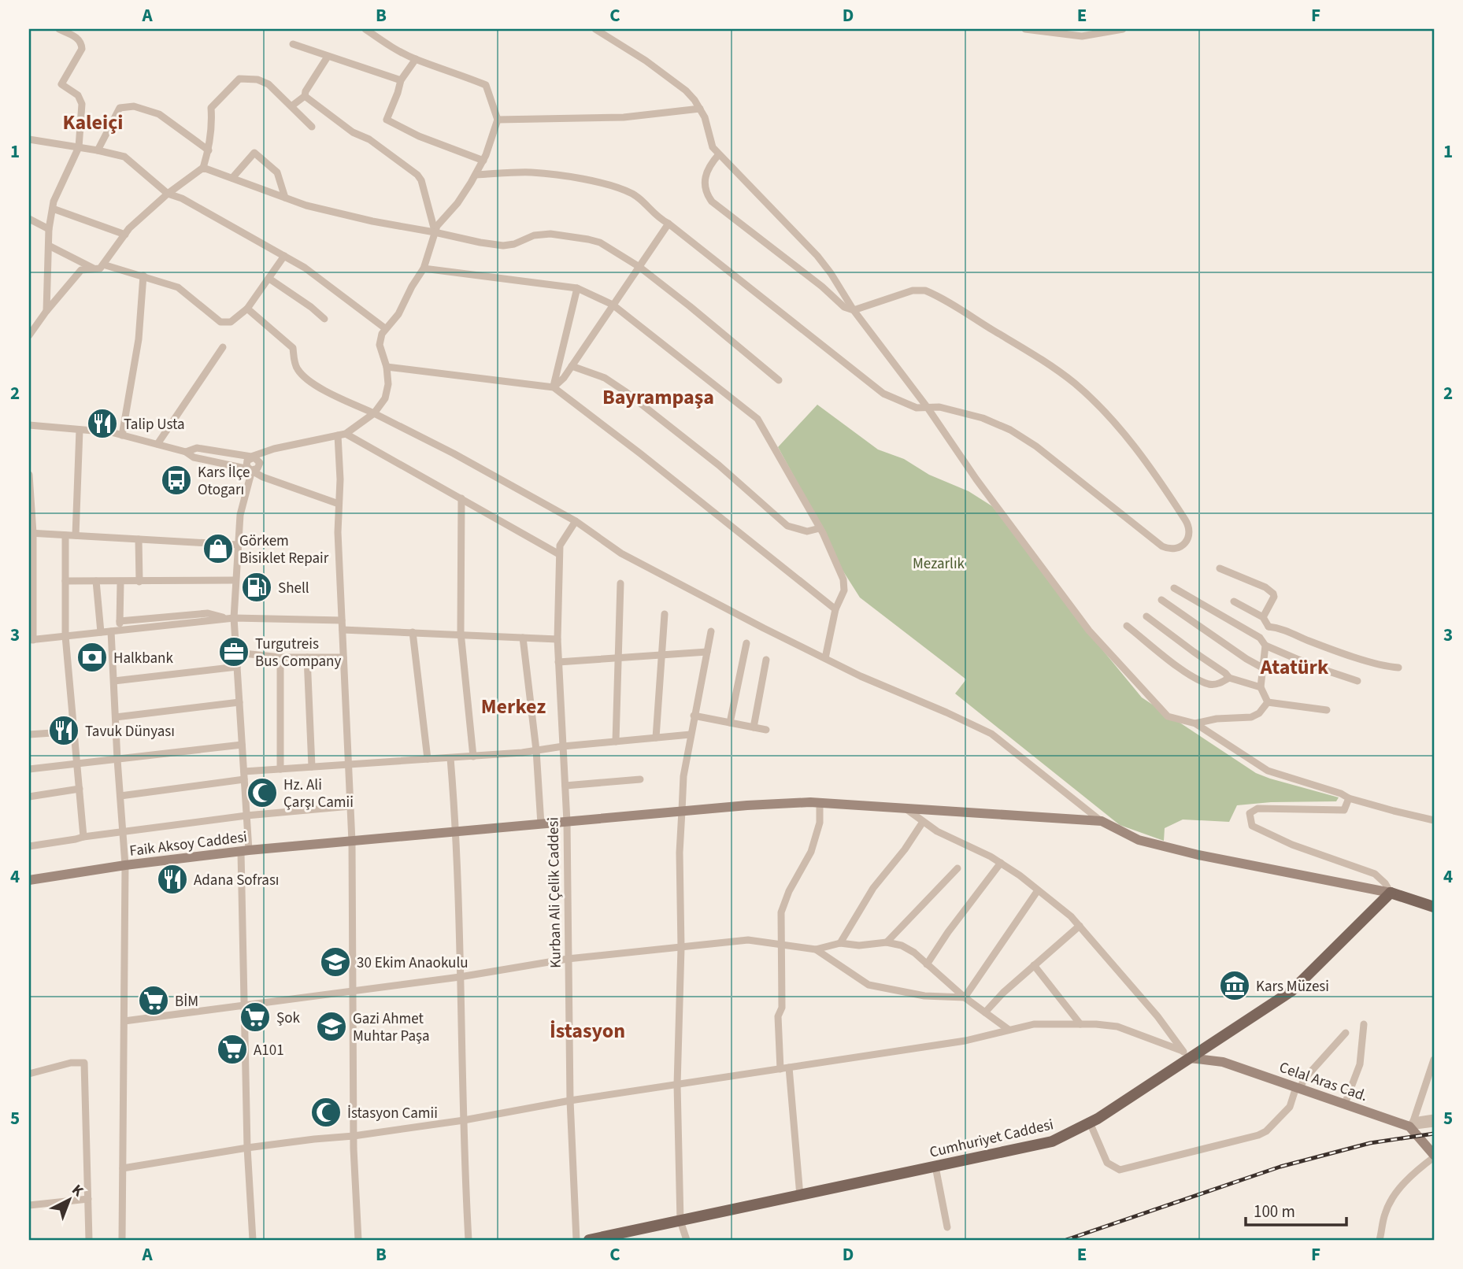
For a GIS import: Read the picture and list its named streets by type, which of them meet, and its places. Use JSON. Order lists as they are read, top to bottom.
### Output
{
  "streets": {
    "main road": ["Faik Aksoy Caddesi", "Celal Aras Cad.", "Cumhuriyet Caddesi"],
    "street": ["Kurban Ali Çelik Caddesi"]
  },
  "crossings": [
    ["Faik Aksoy Caddesi", "Kurban Ali Çelik Caddesi"],
    ["Celal Aras Cad.", "Cumhuriyet Caddesi"]
  ],
  "districts": [
    "Kaleiçi",
    "Bayrampaşa",
    "Atatürk",
    "Merkez",
    "İstasyon"
  ],
  "parks": ["Mezarlık"],
  "places": {
    "restaurant": ["Talip Usta", "Tavuk Dünyası", "Adana Sofrası"],
    "bus stop": ["Kars İlçe Otogarı"],
    "shop": ["Görkem Bisiklet Repair"],
    "fuel station": ["Shell"],
    "office": ["Turgutreis Bus Company"],
    "bank": ["Halkbank"],
    "mosque": ["Hz. Ali Çarşı Camii", "İstasyon Camii"],
    "school or university": ["30 Ekim Anaokulu", "Gazi Ahmet Muhtar Paşa"],
    "museum": ["Kars Müzesi̇"],
    "supermarket": ["BİM", "Şok", "A101"]
  },
  "scale_bar": "100 m",
  "north": "top right",
  "grid": {
    "columns": [
      "A",
      "B",
      "C",
      "D",
      "E",
      "F"
    ],
    "rows": [
      "1",
      "2",
      "3",
      "4",
      "5"
    ]
  }
}
